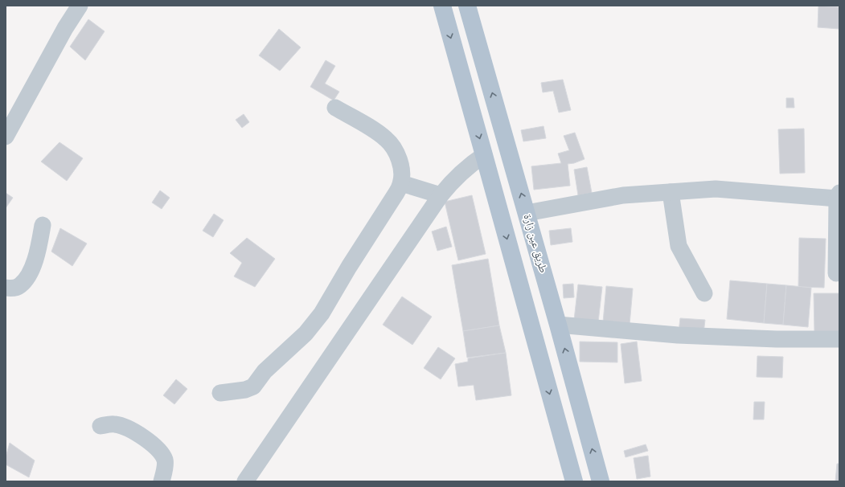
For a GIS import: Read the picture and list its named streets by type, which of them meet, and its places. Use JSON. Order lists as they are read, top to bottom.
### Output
{
  "streets": {
    "main road": ["طريق عين زارة"]
  }
}
